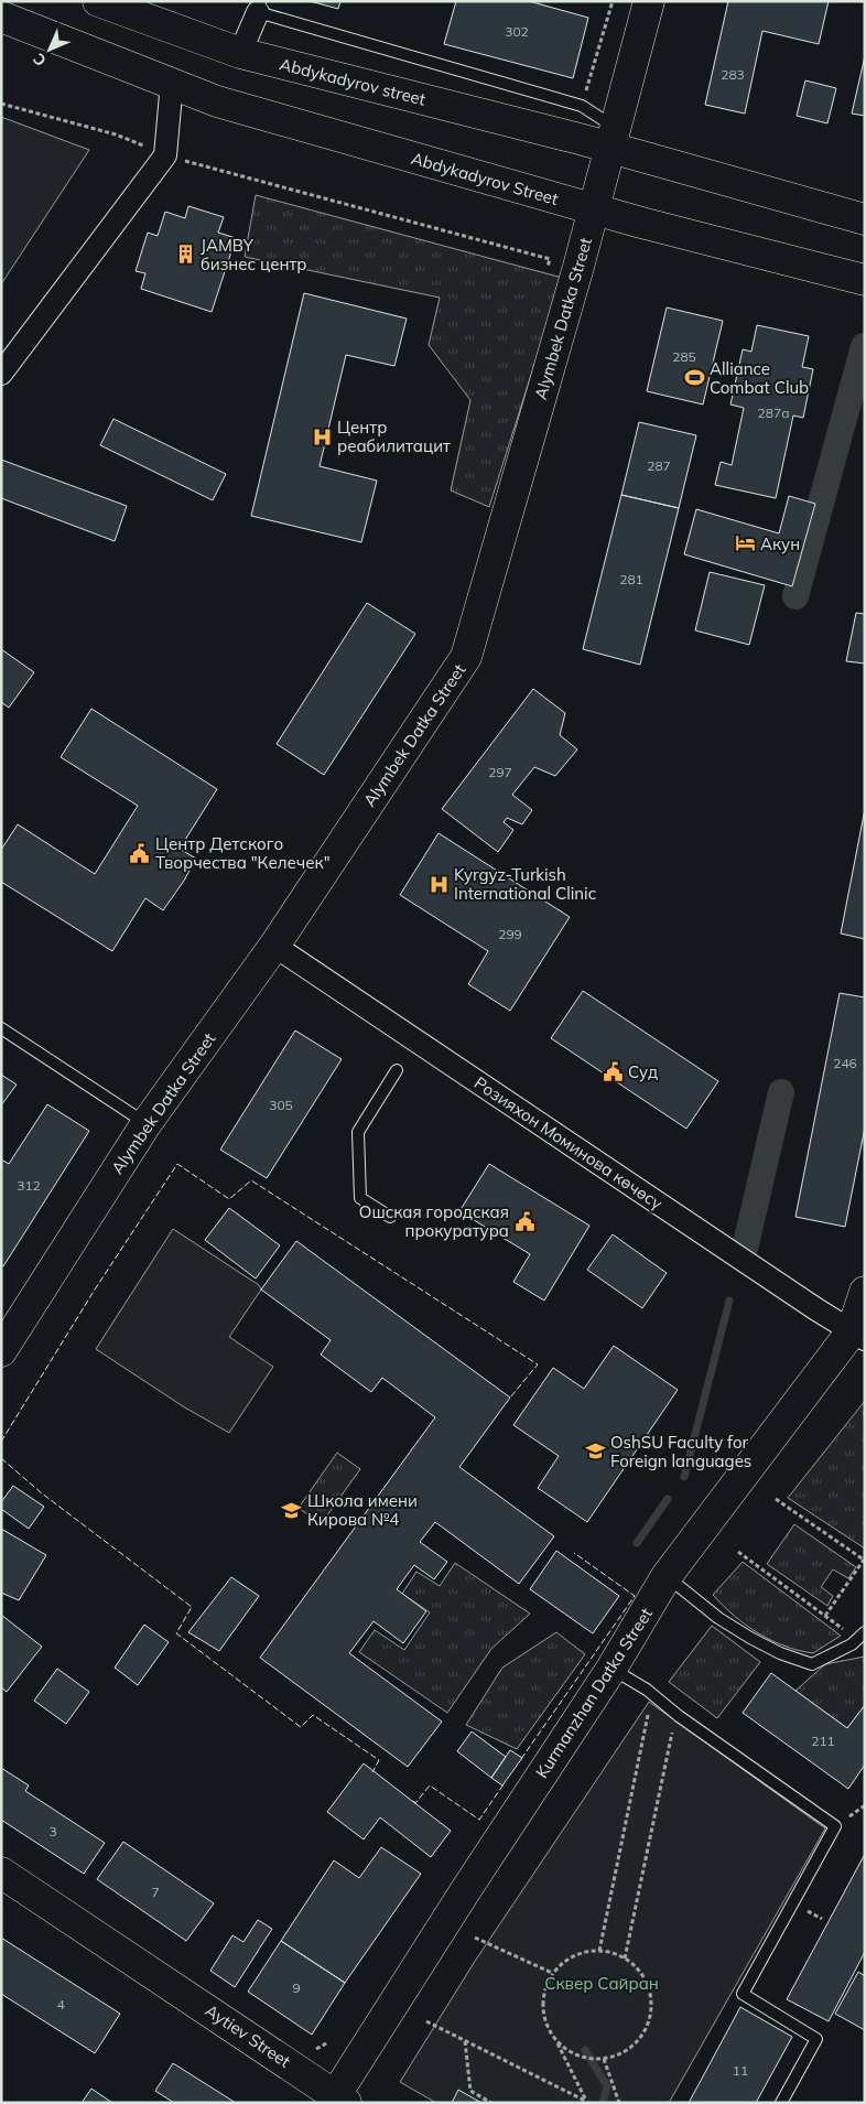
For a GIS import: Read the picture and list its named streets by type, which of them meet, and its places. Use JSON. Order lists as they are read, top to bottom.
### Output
{
  "streets": {
    "main road": [
      "Abdykadyrov street",
      "Abdykadyrov Street",
      "Alymbek Datka Street",
      "Kurmanzhan Datka Street"
    ],
    "street": ["Розияхон Моминова көчөсү"]
  },
  "crossings": [
    ["Abdykadyrov street", "Alymbek Datka Street"],
    ["Abdykadyrov Street", "Alymbek Datka Street"],
    ["Alymbek Datka Street", "Розияхон Моминова көчөсү"],
    ["Розияхон Моминова көчөсү", "Kurmanzhan Datka Street"]
  ],
  "parks": ["Сквер Сайран"],
  "places": {
    "building": ["JAMBY бизнес центр"],
    "sports": ["Alliance Combat Club"],
    "hospital": ["Центр реабилитацит", "Kyrgyz-Turkish International Clinic"],
    "hotel": ["Акун"],
    "public building": ["Центр Детского Творчества \"Келечек\"", "Суд", "Ошская городская прокуратура"],
    "school or university": ["OshSU Faculty for Foreign languages", "Школа имени Кирова №4"]
  },
  "house_numbers": [
    "302",
    "283",
    "285",
    "287а",
    "287",
    "281",
    "297",
    "299",
    "246",
    "305",
    "312",
    "211",
    "3",
    "7",
    "9",
    "4",
    "11"
  ],
  "north": "bottom left"
}
